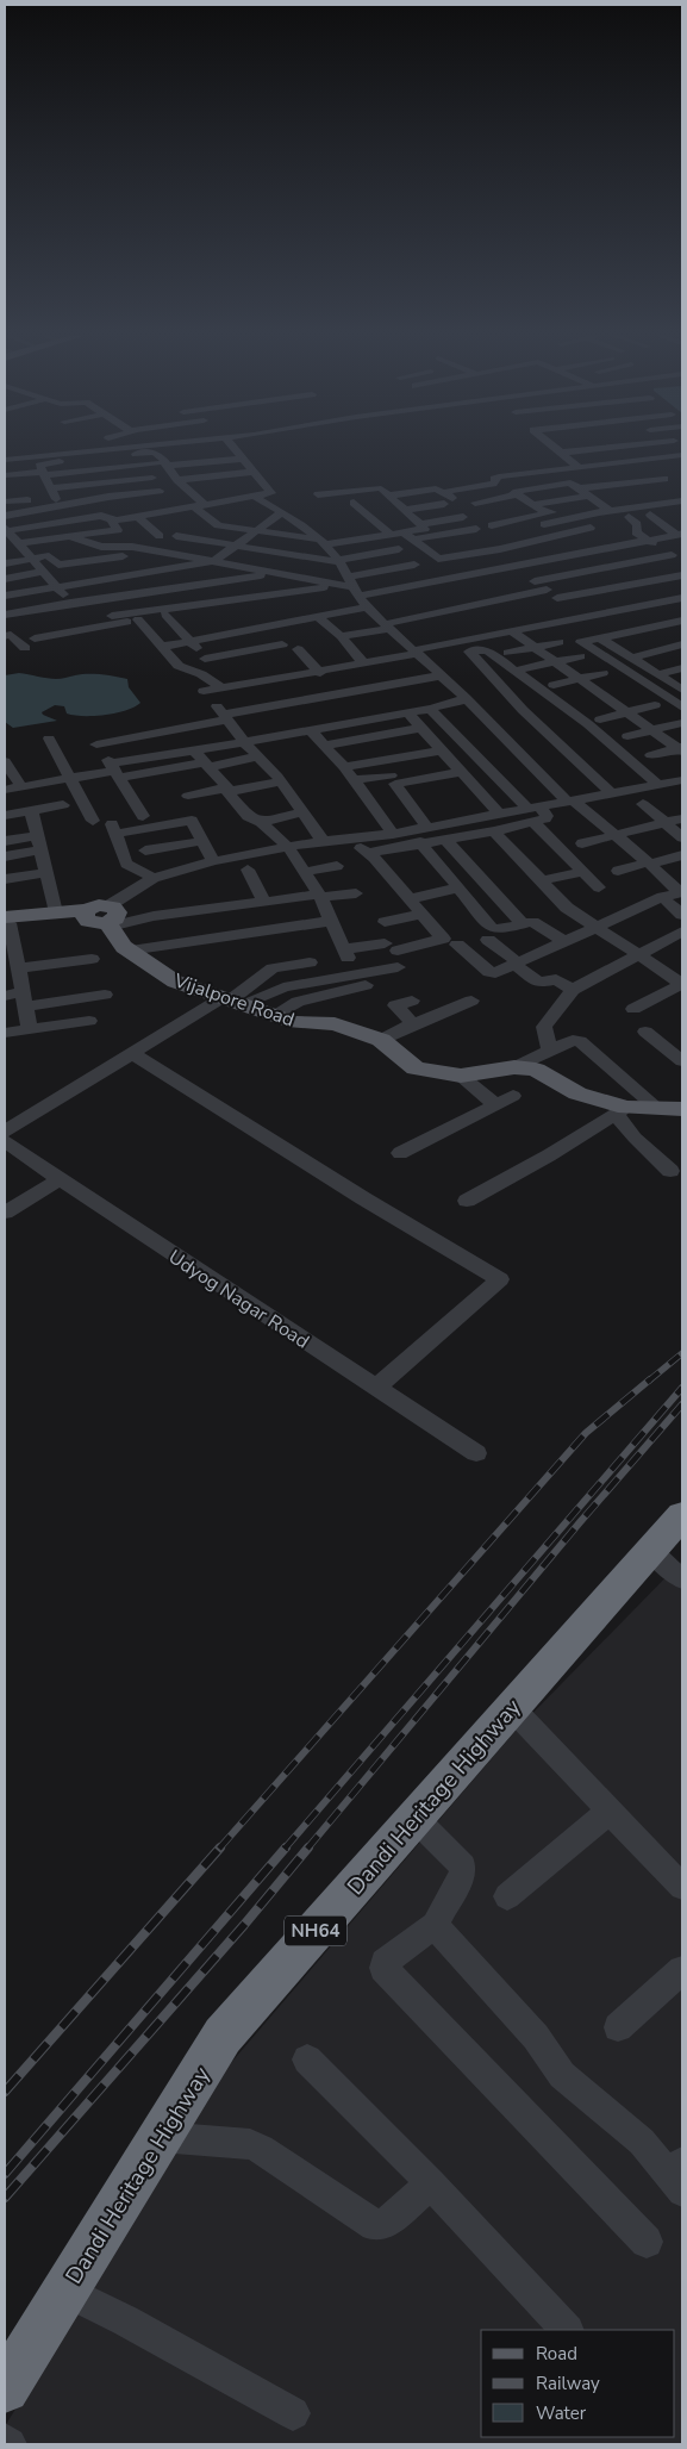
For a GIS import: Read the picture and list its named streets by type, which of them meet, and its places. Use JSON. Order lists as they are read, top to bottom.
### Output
{
  "streets": {
    "highway": ["Dandi Heritage Highway", "NH64"],
    "main road": ["Vijalpore Road"],
    "street": ["Udyog Nagar Road"]
  },
  "legend": ["Road", "Railway", "Water"]
}
